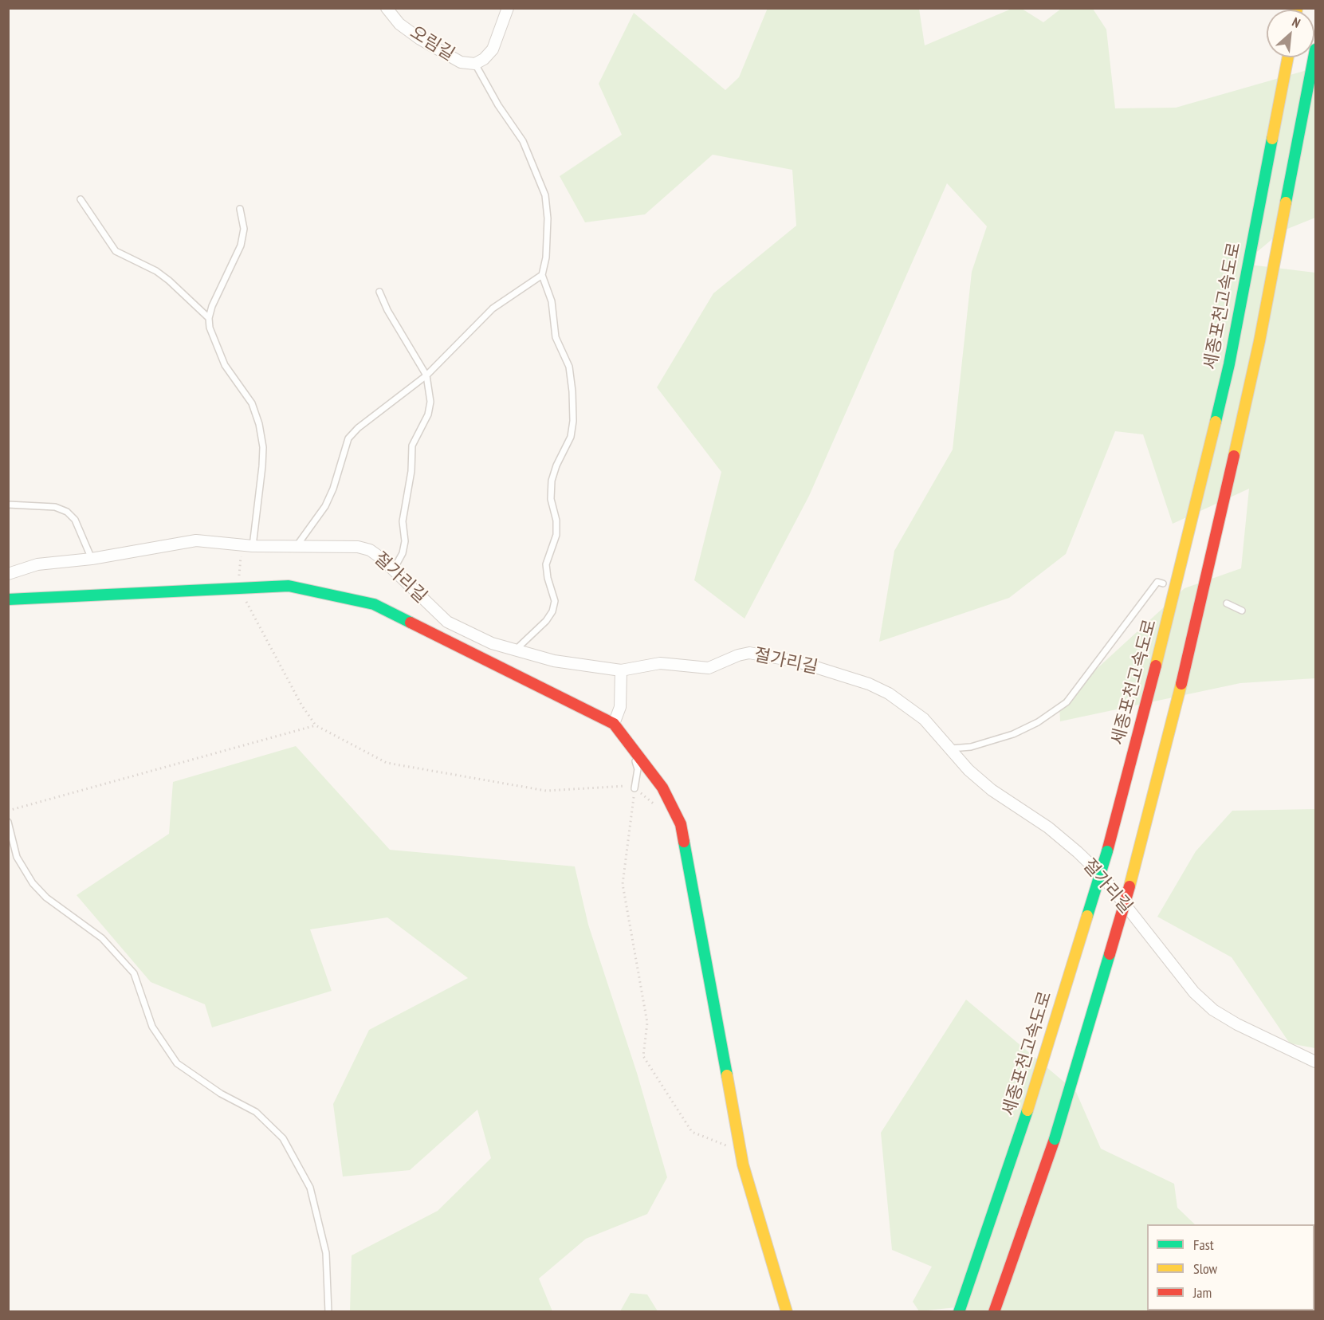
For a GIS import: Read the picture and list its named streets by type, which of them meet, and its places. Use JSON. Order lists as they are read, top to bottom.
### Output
{
  "streets": {
    "main road": ["세종포천고속도로"],
    "street": ["오림길", "절가리길"]
  },
  "legend": ["Fast", "Slow", "Jam"],
  "north": "top right"
}
